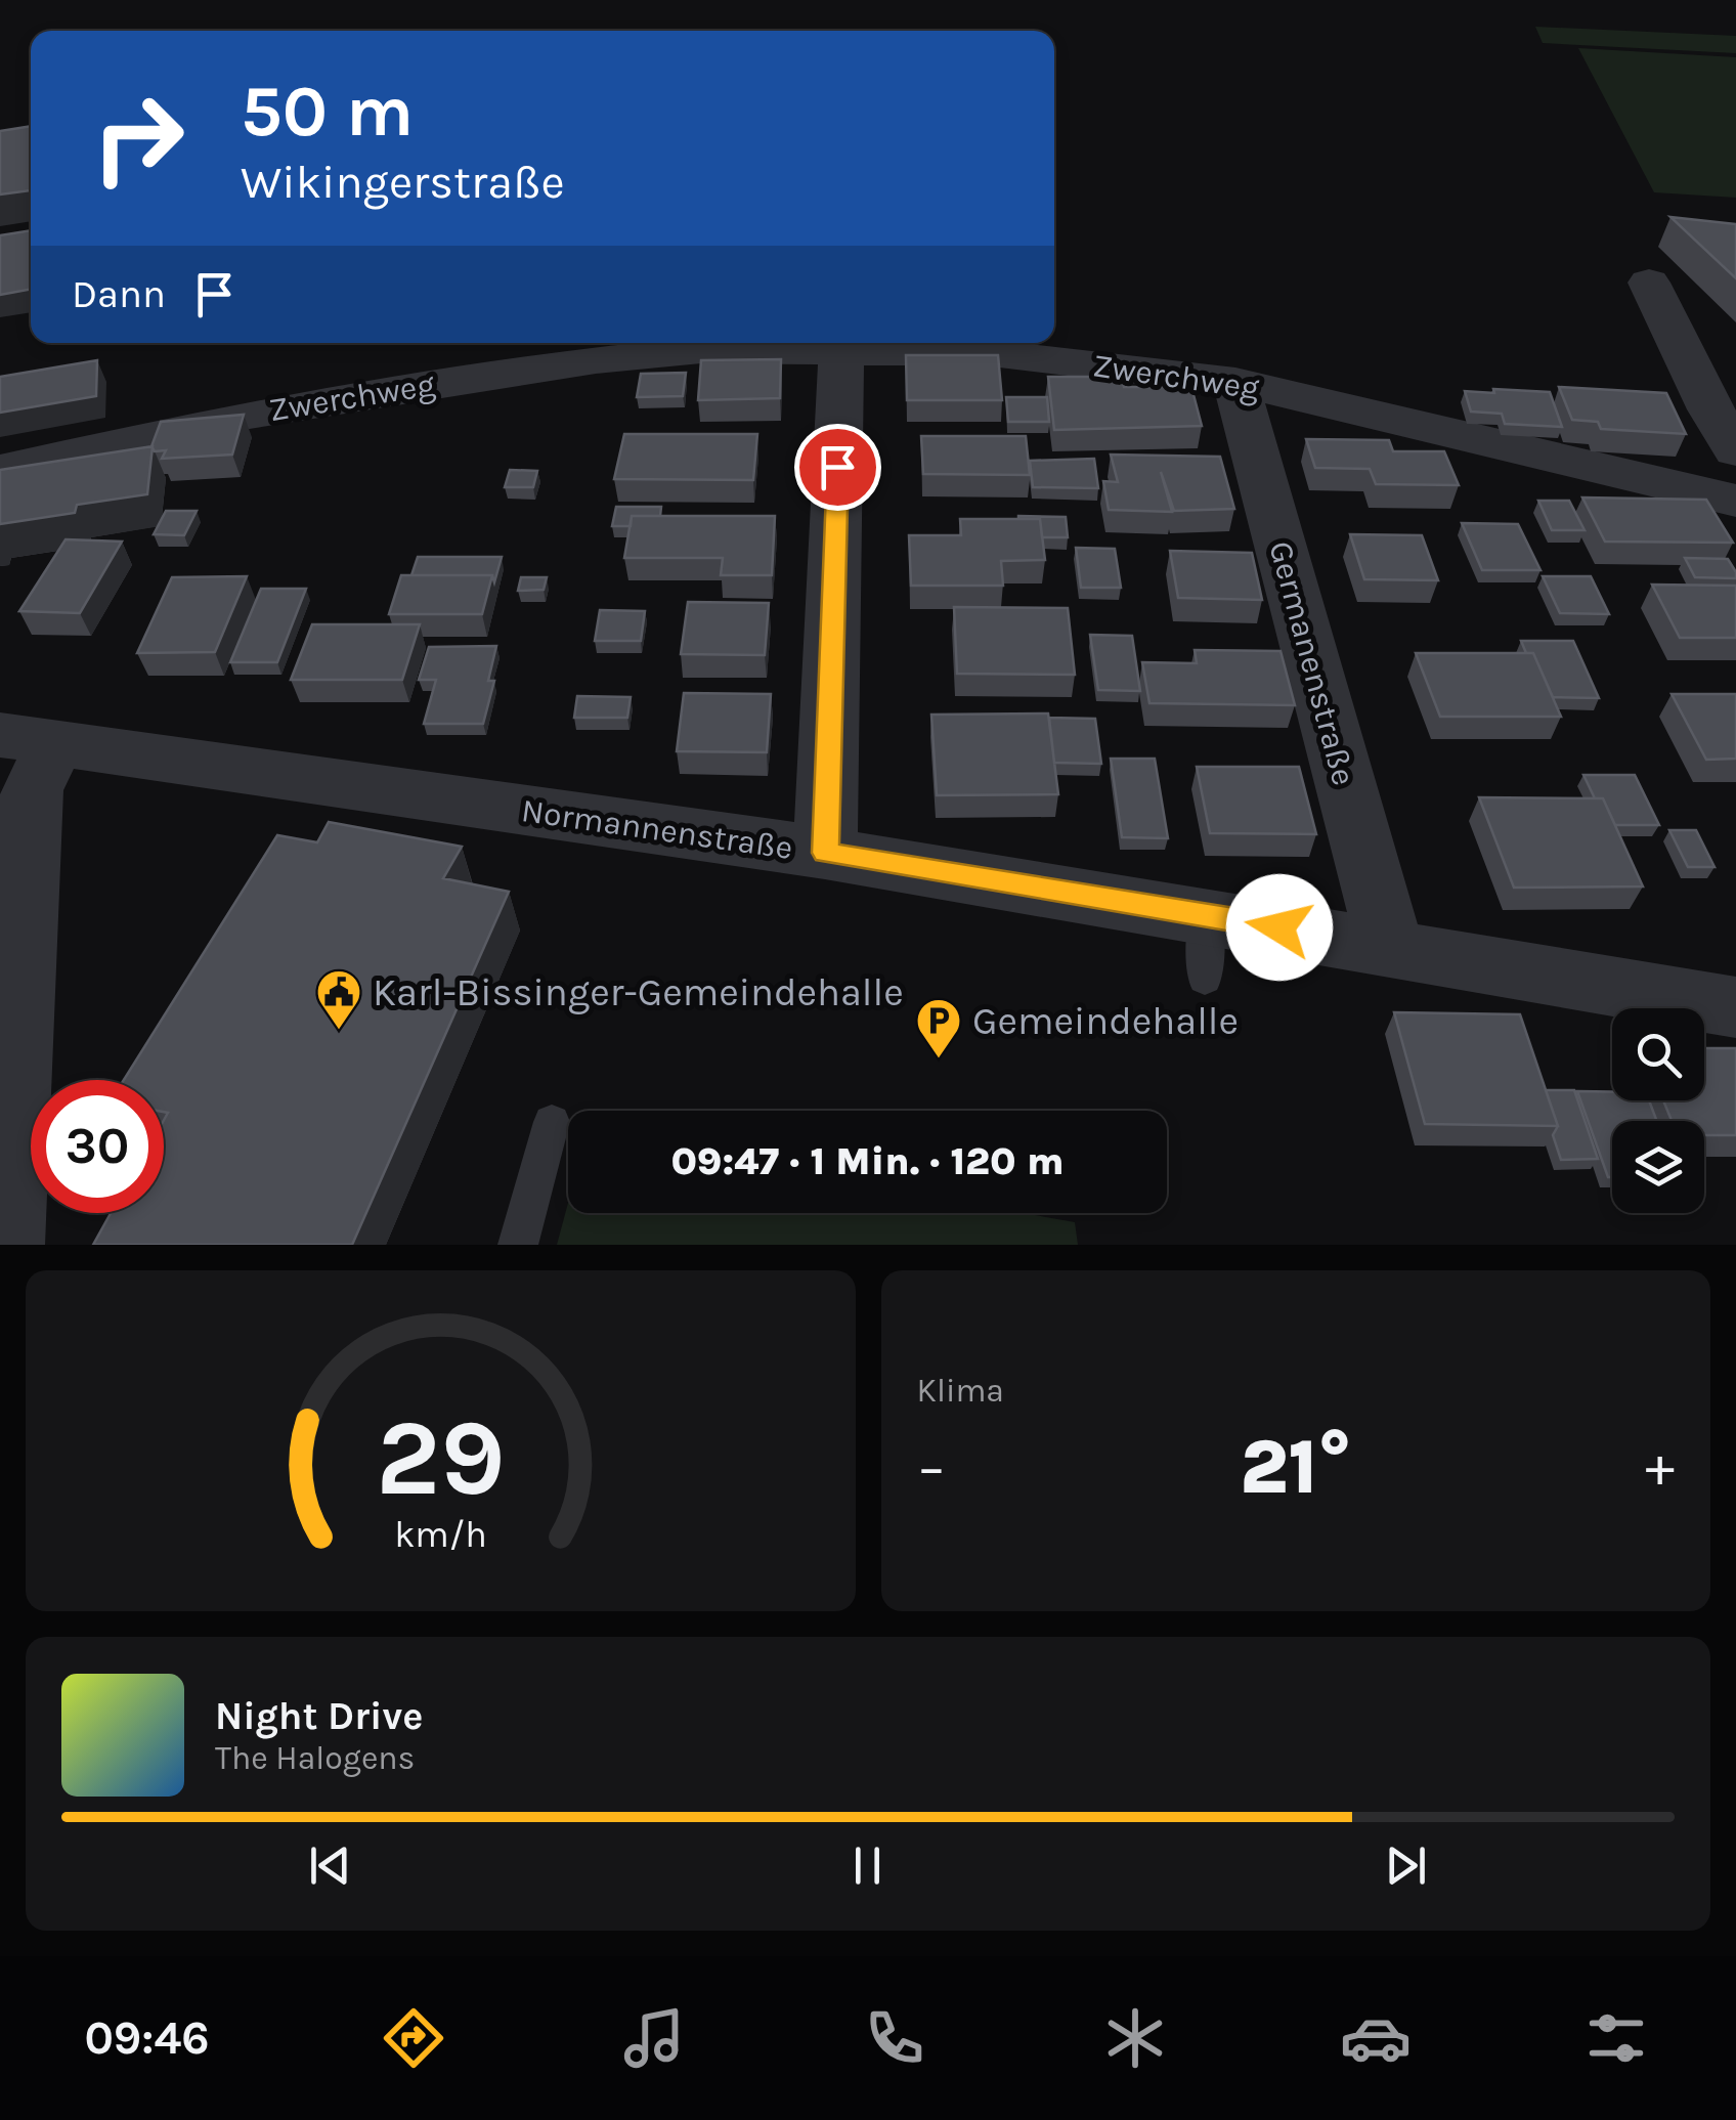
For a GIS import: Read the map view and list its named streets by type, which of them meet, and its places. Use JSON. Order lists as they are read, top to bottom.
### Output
{
  "streets": {
    "street": ["Zwerchweg", "Germanenstraße", "Normannenstraße"]
  },
  "crossings": [
    ["Zwerchweg", "Germanenstraße"],
    ["Germanenstraße", "Normannenstraße"]
  ],
  "places": {
    "public building": ["Karl-Bissinger-Gemeindehalle"],
    "parking": ["Gemeindehalle"]
  },
  "page": {
    "turn": ["50 m", "Wikingerstraße"],
    "then": "Dann",
    "limit": "30",
    "trip": "09:47 · 1 Min. · 120 m",
    "tile": "Klima",
    "heat": ["−", "21°", "+"],
    "song": ["Night Drive", "The Halogens"],
    "tabs": "09:46",
    "gauge": ["29", "km/h"]
  }
}
